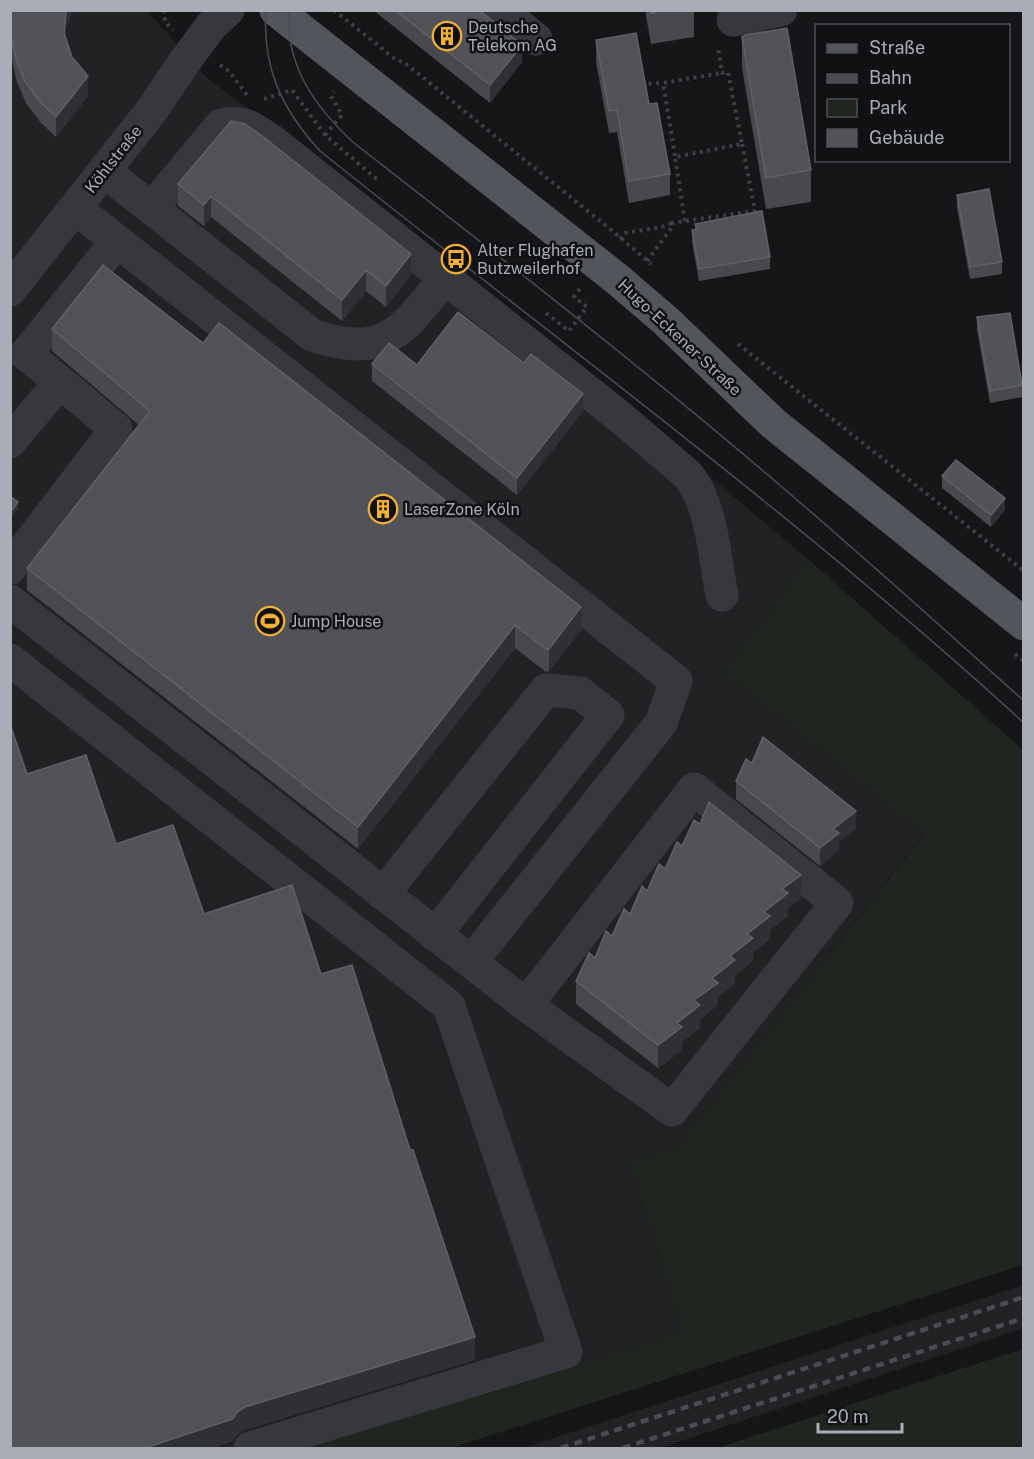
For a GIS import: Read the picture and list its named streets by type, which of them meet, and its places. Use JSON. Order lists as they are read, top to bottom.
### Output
{
  "streets": {
    "main road": ["Hugo-Eckener-Straße"],
    "street": ["Köhlstraße"]
  },
  "places": {
    "building": ["Deutsche Telekom AG", "LaserZone Köln"],
    "bus stop": ["Alter Flughafen Butzweilerhof"],
    "sports": ["Jump House"]
  },
  "legend": [
    "Straße",
    "Bahn",
    "Park",
    "Gebäude"
  ],
  "scale_bar": "20 m"
}
